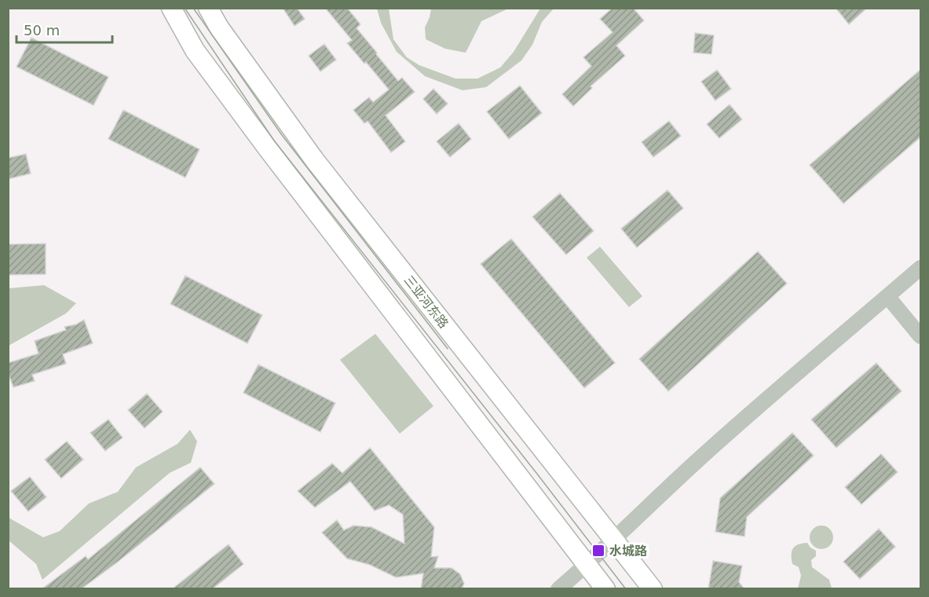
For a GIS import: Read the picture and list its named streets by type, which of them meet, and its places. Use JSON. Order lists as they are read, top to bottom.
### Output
{
  "streets": {
    "main road": ["三亚河东路"]
  },
  "places": {
    "transit": ["水城路"]
  },
  "scale_bar": "50 m"
}
